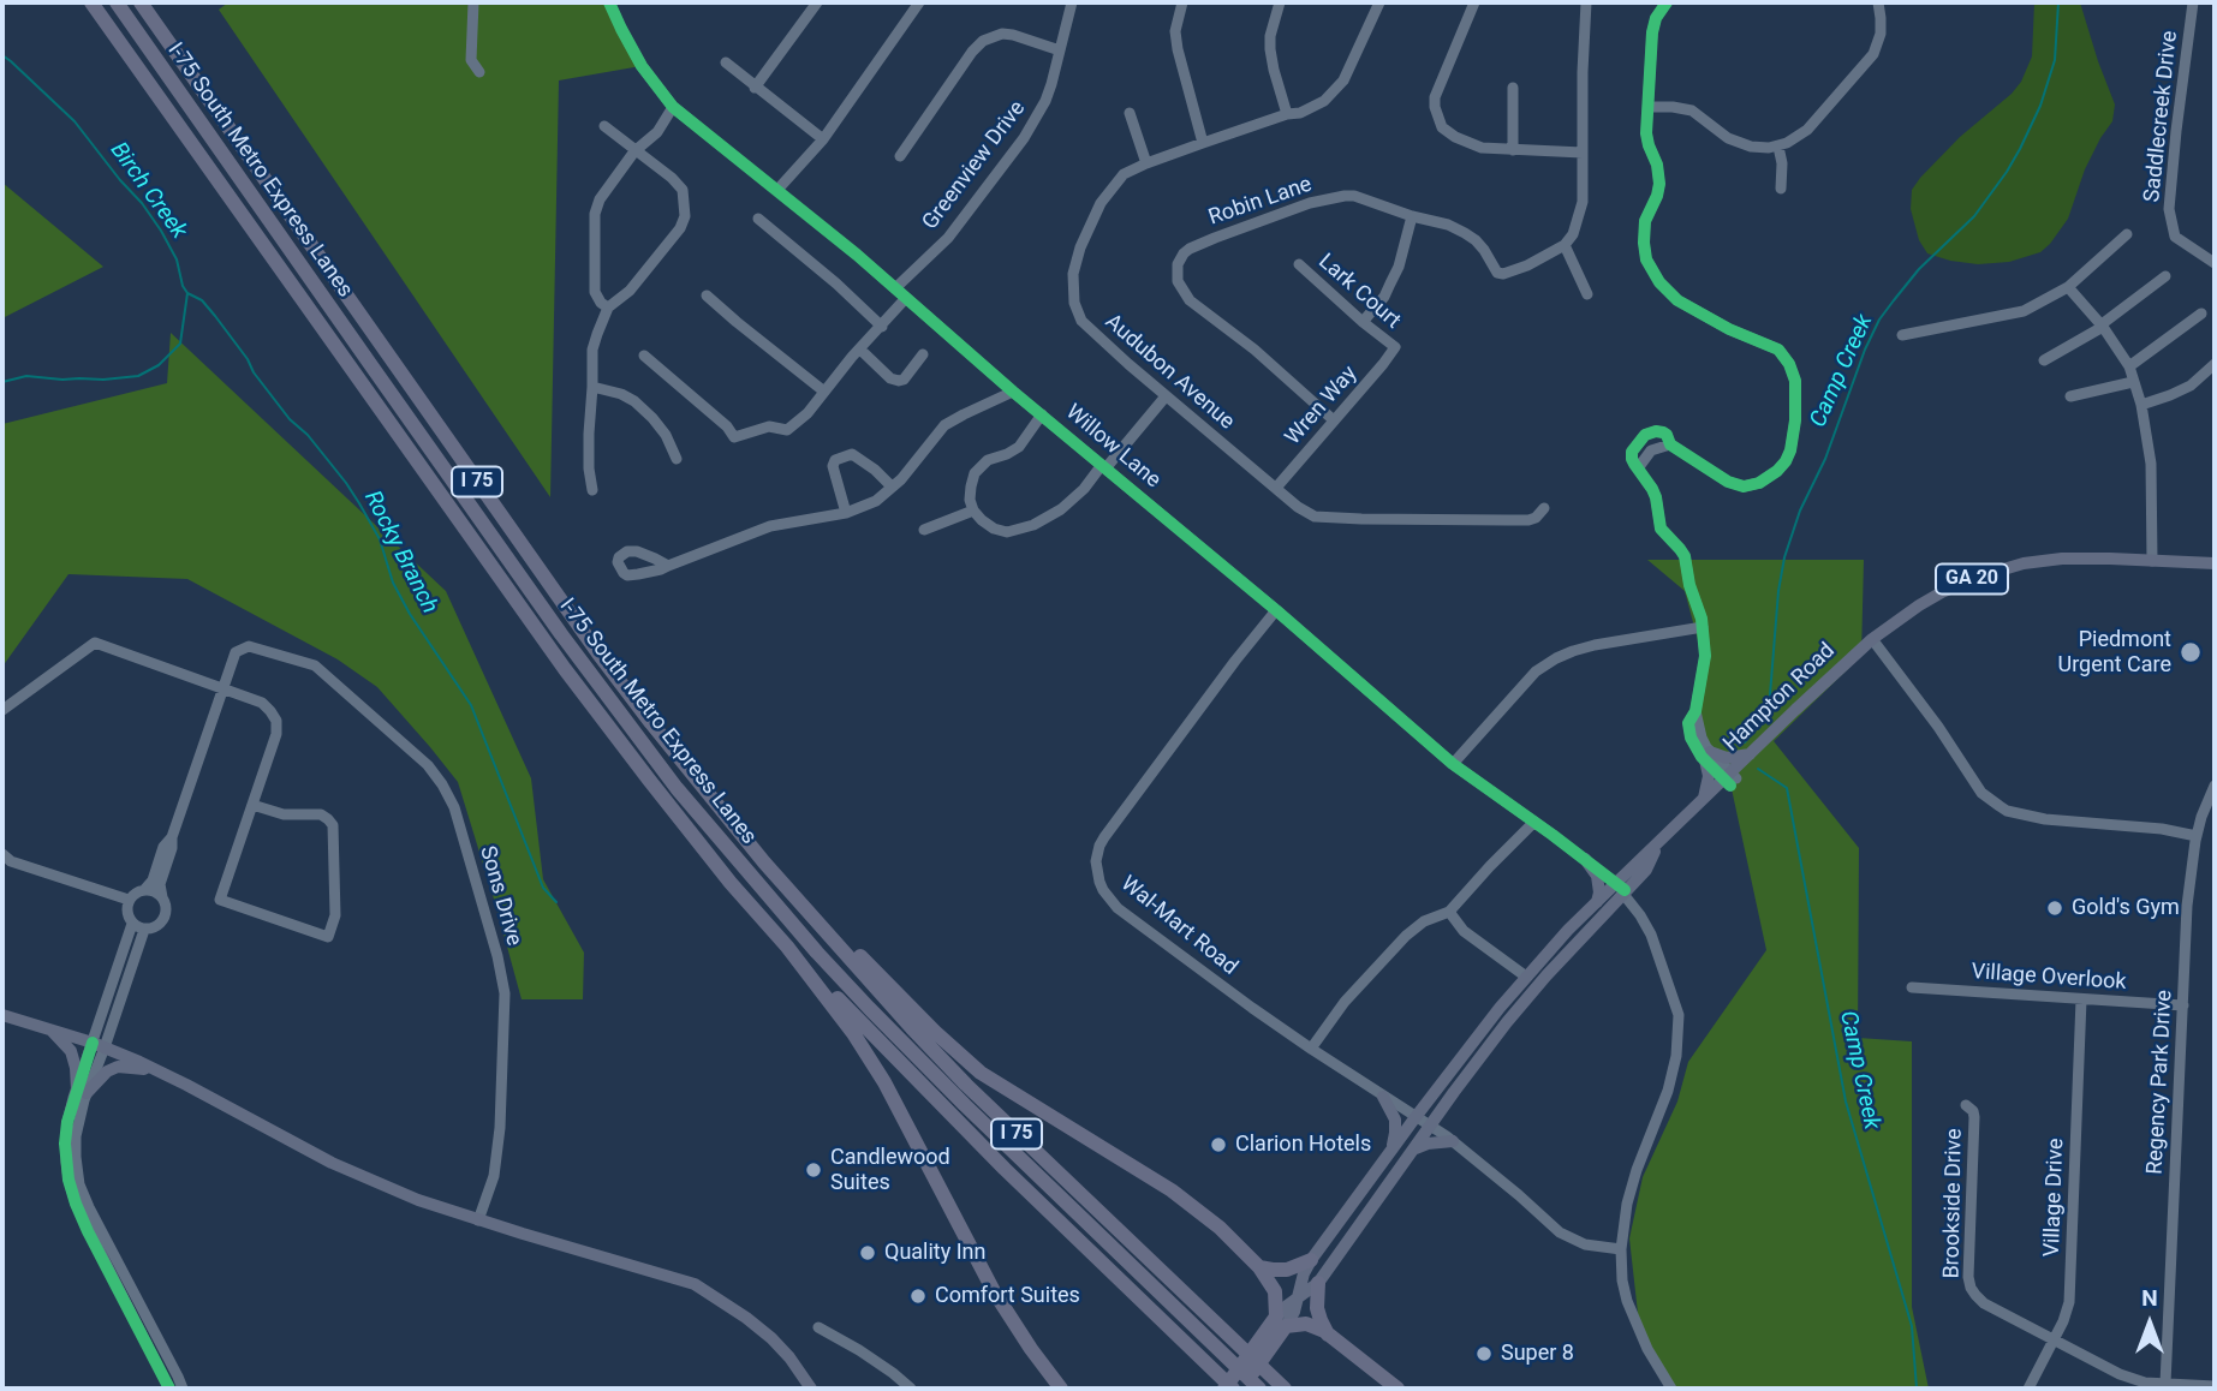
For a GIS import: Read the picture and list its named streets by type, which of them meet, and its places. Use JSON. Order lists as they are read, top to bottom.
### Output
{
  "streets": {
    "highway": [
      "I-75 South Metro Express Lanes",
      "I 75",
      "GA 20",
      "Hampton Road"
    ],
    "street": [
      "Saddlecreek Drive",
      "Greenview Drive",
      "Robin Lane",
      "Lark Court",
      "Audubon Avenue",
      "Wren Way",
      "Willow Lane",
      "Sons Drive",
      "Wal-Mart Road",
      "Village Overlook",
      "Regency Park Drive",
      "Village Drive",
      "Brookside Drive"
    ]
  },
  "crossings": [
    ["Greenview Drive", "Willow Lane"],
    ["Robin Lane", "Wren Way"],
    ["Lark Court", "Wren Way"],
    ["Audubon Avenue", "Wren Way"],
    ["Willow Lane", "Hampton Road"],
    ["Willow Lane", "Wal-Mart Road"],
    ["Hampton Road", "Wal-Mart Road"],
    ["Village Overlook", "Regency Park Drive"],
    ["Village Overlook", "Village Drive"],
    ["Regency Park Drive", "Brookside Drive"],
    ["Village Drive", "Brookside Drive"]
  ],
  "water": ["Birch Creek", "Camp Creek", "Rocky Branch"],
  "places": [
    "Piedmont Urgent Care",
    "Gold's Gym",
    "Clarion Hotels",
    "Candlewood Suites",
    "Quality Inn",
    "Comfort Suites",
    "Super 8"
  ],
  "north": "top"
}
